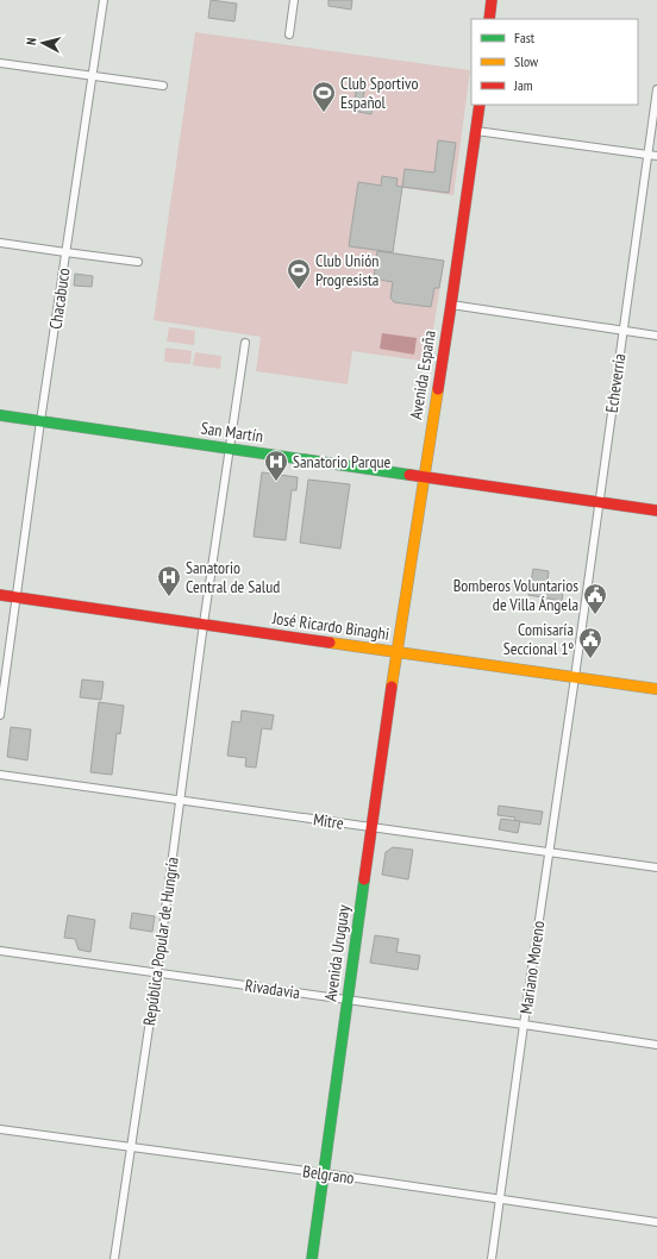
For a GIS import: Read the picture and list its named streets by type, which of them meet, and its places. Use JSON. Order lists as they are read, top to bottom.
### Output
{
  "streets": {
    "street": [
      "Chacabuco",
      "Avenida España",
      "Echeverría",
      "San Martín",
      "José Ricardo Binaghi",
      "Mitre",
      "República Popular de Hungría",
      "Avenida Uruguay",
      "Mariano Moreno",
      "Rivadavia",
      "Belgrano"
    ]
  },
  "crossings": [
    ["Chacabuco", "San Martín"],
    ["Chacabuco", "José Ricardo Binaghi"],
    ["Avenida España", "San Martín"],
    ["Avenida España", "José Ricardo Binaghi"],
    ["Avenida España", "Avenida Uruguay"],
    ["Echeverría", "San Martín"],
    ["Echeverría", "José Ricardo Binaghi"],
    ["Echeverría", "Mariano Moreno"],
    ["San Martín", "República Popular de Hungría"],
    ["José Ricardo Binaghi", "República Popular de Hungría"],
    ["José Ricardo Binaghi", "Avenida Uruguay"],
    ["José Ricardo Binaghi", "Mariano Moreno"],
    ["Mitre", "República Popular de Hungría"],
    ["Mitre", "Avenida Uruguay"],
    ["Mitre", "Mariano Moreno"],
    ["República Popular de Hungría", "Rivadavia"],
    ["República Popular de Hungría", "Belgrano"],
    ["Avenida Uruguay", "Rivadavia"],
    ["Avenida Uruguay", "Belgrano"],
    ["Mariano Moreno", "Rivadavia"],
    ["Mariano Moreno", "Belgrano"]
  ],
  "places": {
    "sports": ["Club Sportivo Español", "Club Unión Progresista"],
    "hospital": ["Sanatorio Parque", "Sanatorio Central de Salud"],
    "public building": ["Bomberos Voluntarios de Villa Ángela", "Comisaría Seccional 1º"]
  },
  "legend": ["Fast", "Slow", "Jam"],
  "north": "left"
}
